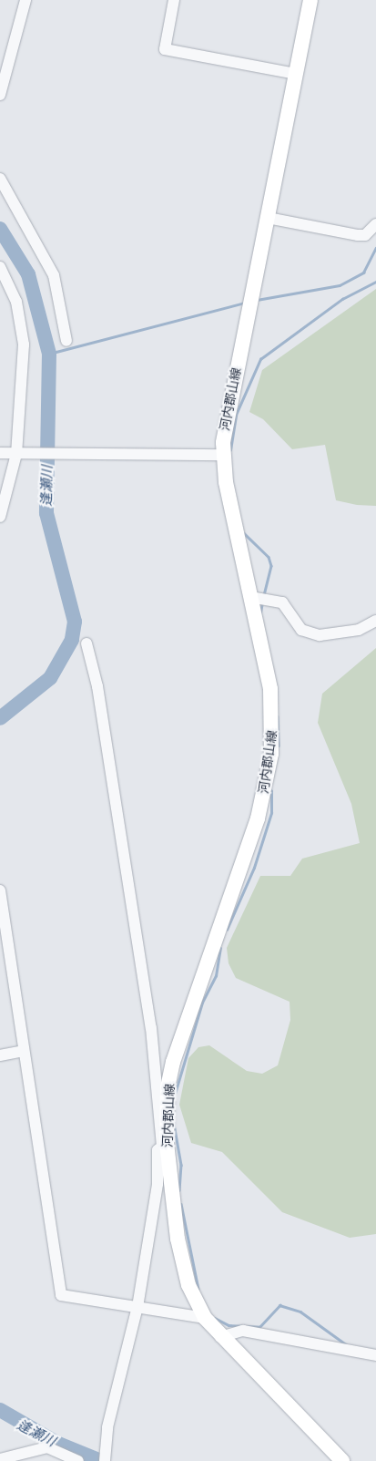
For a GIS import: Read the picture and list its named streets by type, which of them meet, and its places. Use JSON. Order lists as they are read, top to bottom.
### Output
{
  "streets": {
    "main road": ["河内郡山線"]
  },
  "water": ["逢瀬川"]
}
